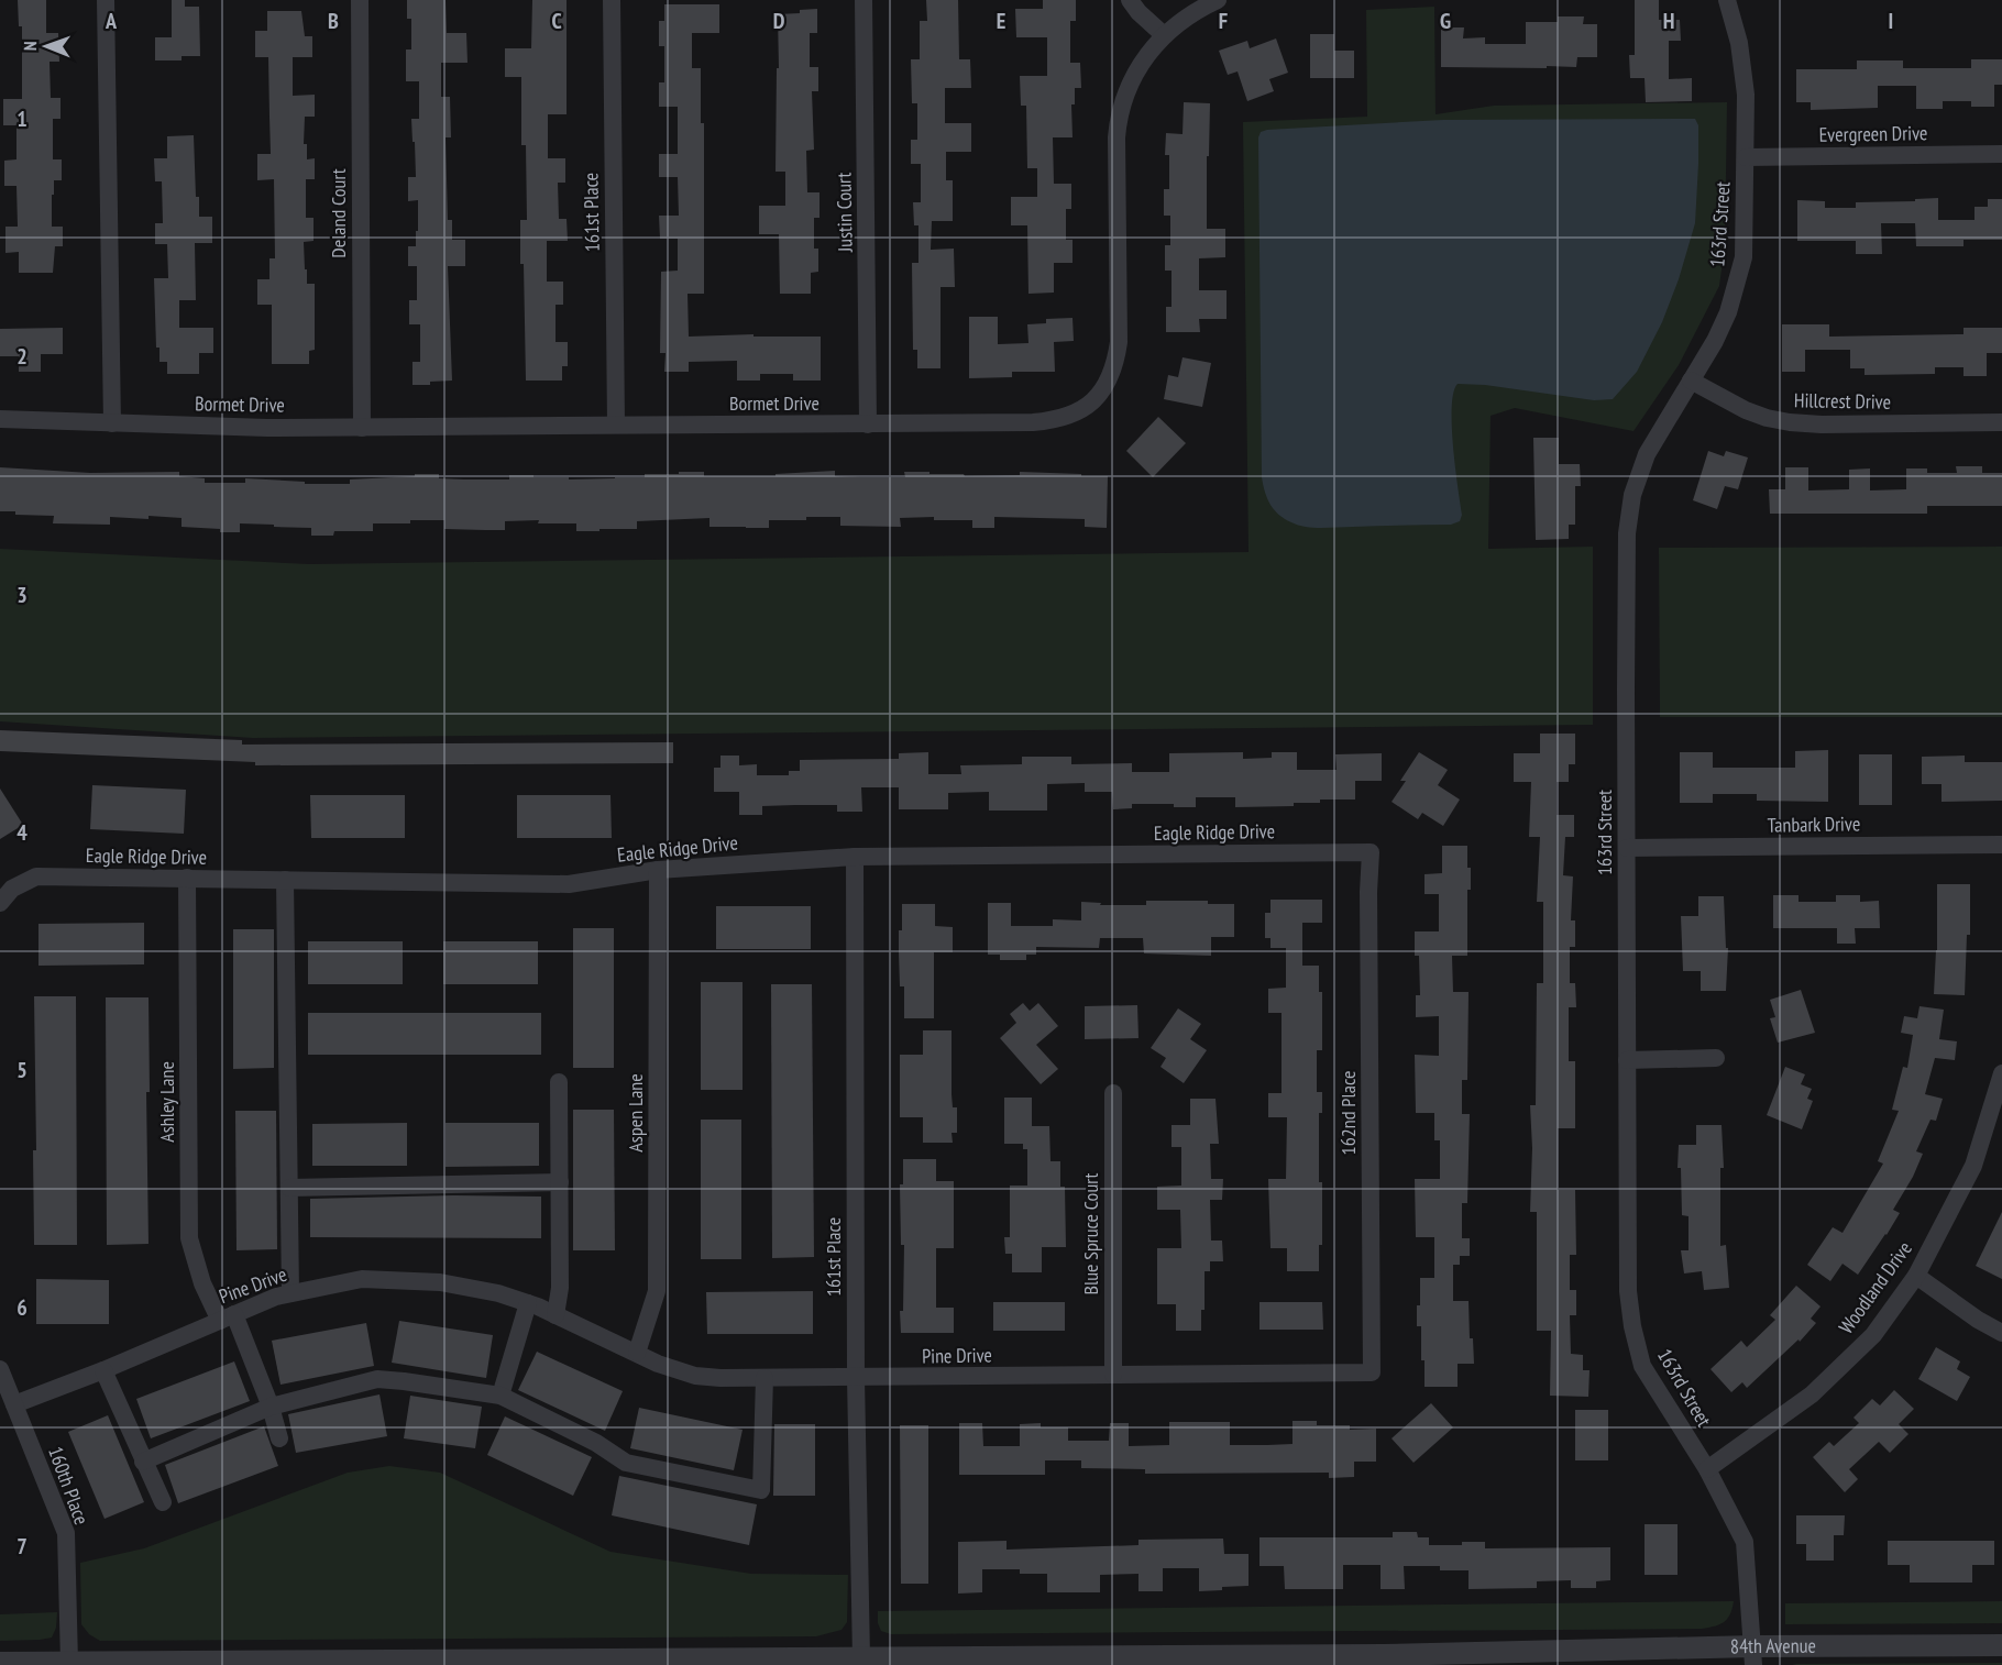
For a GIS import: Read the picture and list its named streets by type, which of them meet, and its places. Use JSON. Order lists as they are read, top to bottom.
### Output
{
  "streets": {
    "street": [
      "Evergreen Drive",
      "161st Place",
      "Justin Court",
      "Deland Court",
      "163rd Street",
      "Hillcrest Drive",
      "Bormet Drive",
      "Tanbark Drive",
      "Eagle Ridge Drive",
      "Ashley Lane",
      "Aspen Lane",
      "162nd Place",
      "Blue Spruce Court",
      "Pine Drive",
      "Woodland Drive",
      "160th Place",
      "84th Avenue"
    ]
  },
  "crossings": [
    ["Evergreen Drive", "163rd Street"],
    ["161st Place", "Bormet Drive"],
    ["161st Place", "Eagle Ridge Drive"],
    ["161st Place", "Pine Drive"],
    ["161st Place", "84th Avenue"],
    ["Justin Court", "Bormet Drive"],
    ["Deland Court", "Bormet Drive"],
    ["163rd Street", "Hillcrest Drive"],
    ["163rd Street", "Tanbark Drive"],
    ["163rd Street", "Woodland Drive"],
    ["163rd Street", "84th Avenue"],
    ["Eagle Ridge Drive", "Ashley Lane"],
    ["Eagle Ridge Drive", "Aspen Lane"],
    ["Eagle Ridge Drive", "162nd Place"],
    ["Ashley Lane", "Pine Drive"],
    ["Aspen Lane", "Pine Drive"],
    ["162nd Place", "Pine Drive"],
    ["Blue Spruce Court", "Pine Drive"],
    ["Pine Drive", "160th Place"],
    ["160th Place", "84th Avenue"]
  ],
  "north": "left",
  "grid": {
    "columns": [
      "A",
      "B",
      "C",
      "D",
      "E",
      "F",
      "G",
      "H",
      "I"
    ],
    "rows": [
      "1",
      "2",
      "3",
      "4",
      "5",
      "6",
      "7"
    ]
  }
}
